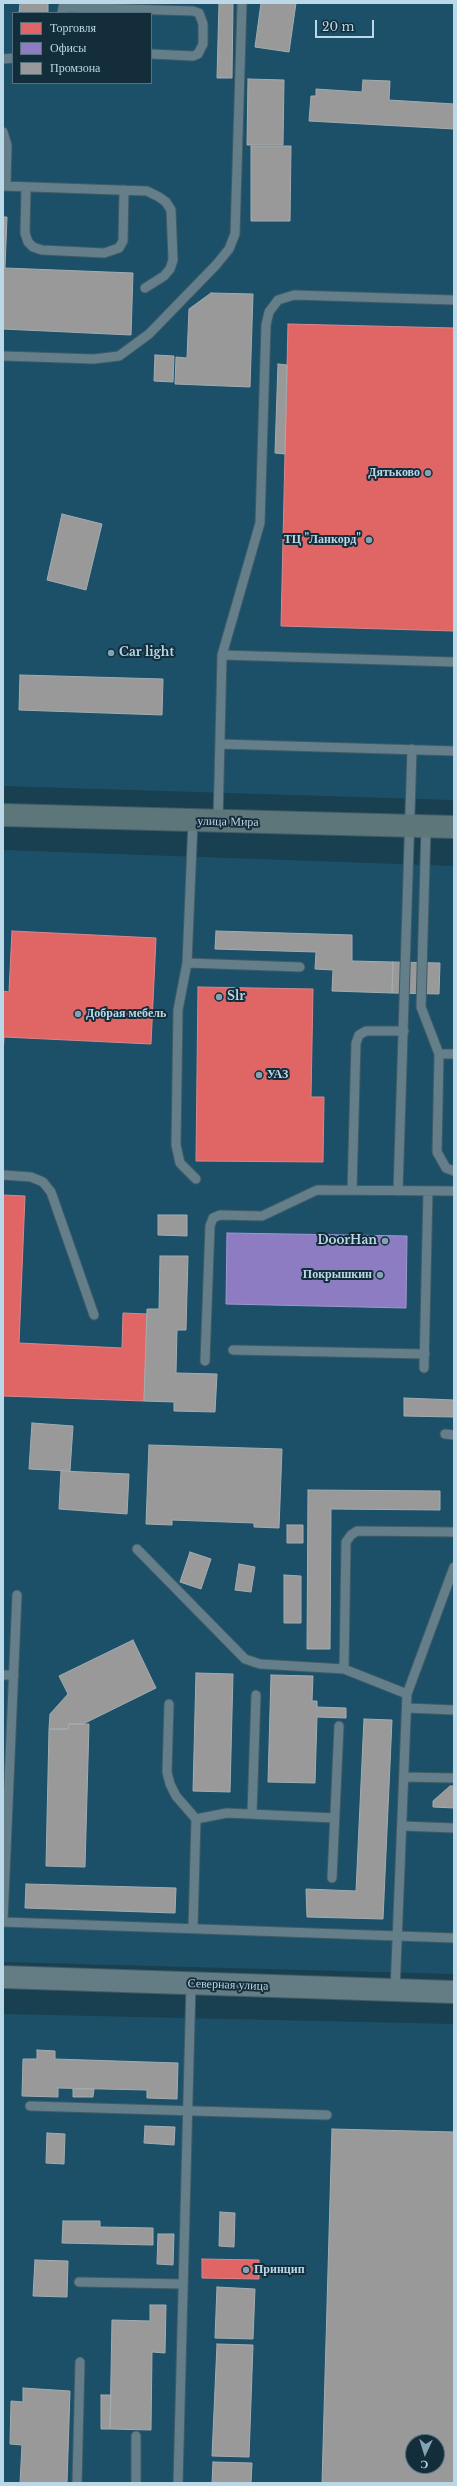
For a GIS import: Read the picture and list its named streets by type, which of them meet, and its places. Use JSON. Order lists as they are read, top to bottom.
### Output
{
  "streets": {
    "main road": ["улица Мира", "Северная улица"]
  },
  "places": [
    "Дятьково",
    "ТЦ \"Ланкорд\"",
    "Car light",
    "Slr",
    "Добрая мебель",
    "УАЗ",
    "DoorHan",
    "Покрышкин",
    "Принцип"
  ],
  "legend": ["Торговля", "Офисы", "Промзона"],
  "scale_bar": "20 m",
  "north": "bottom"
}
